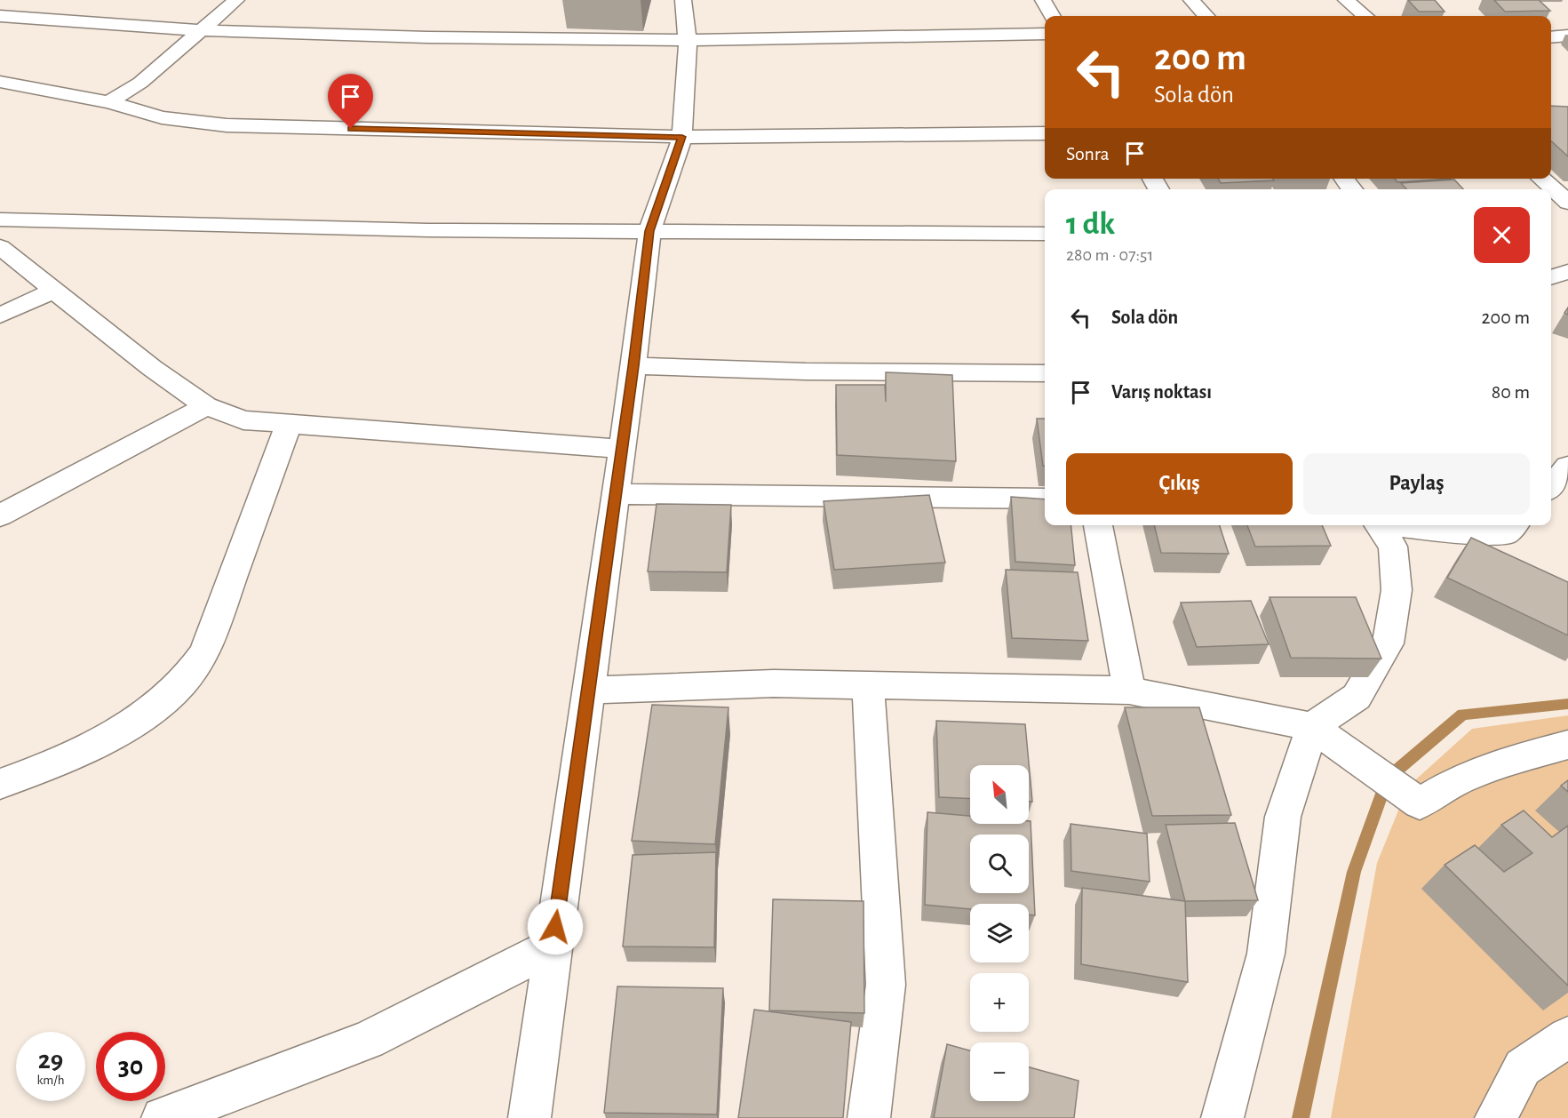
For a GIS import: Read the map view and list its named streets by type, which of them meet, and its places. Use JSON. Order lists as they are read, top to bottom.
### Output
{
  "north": "top left",
  "page": {
    "turn": ["200 m", "Sola dön"],
    "then": "Sonra",
    "heading": ["1 dk", "280 m · 07:51"],
    "list": [
      {
        "name": "Sola dön",
        "value": "200 m"
      },
      {
        "name": "Varış noktası",
        "value": "80 m"
      }
    ],
    "buttons": ["Çıkış", "Paylaş"],
    "map_buttons": ["+", "−"],
    "speed": "29 km/h",
    "limit": "30"
  }
}
